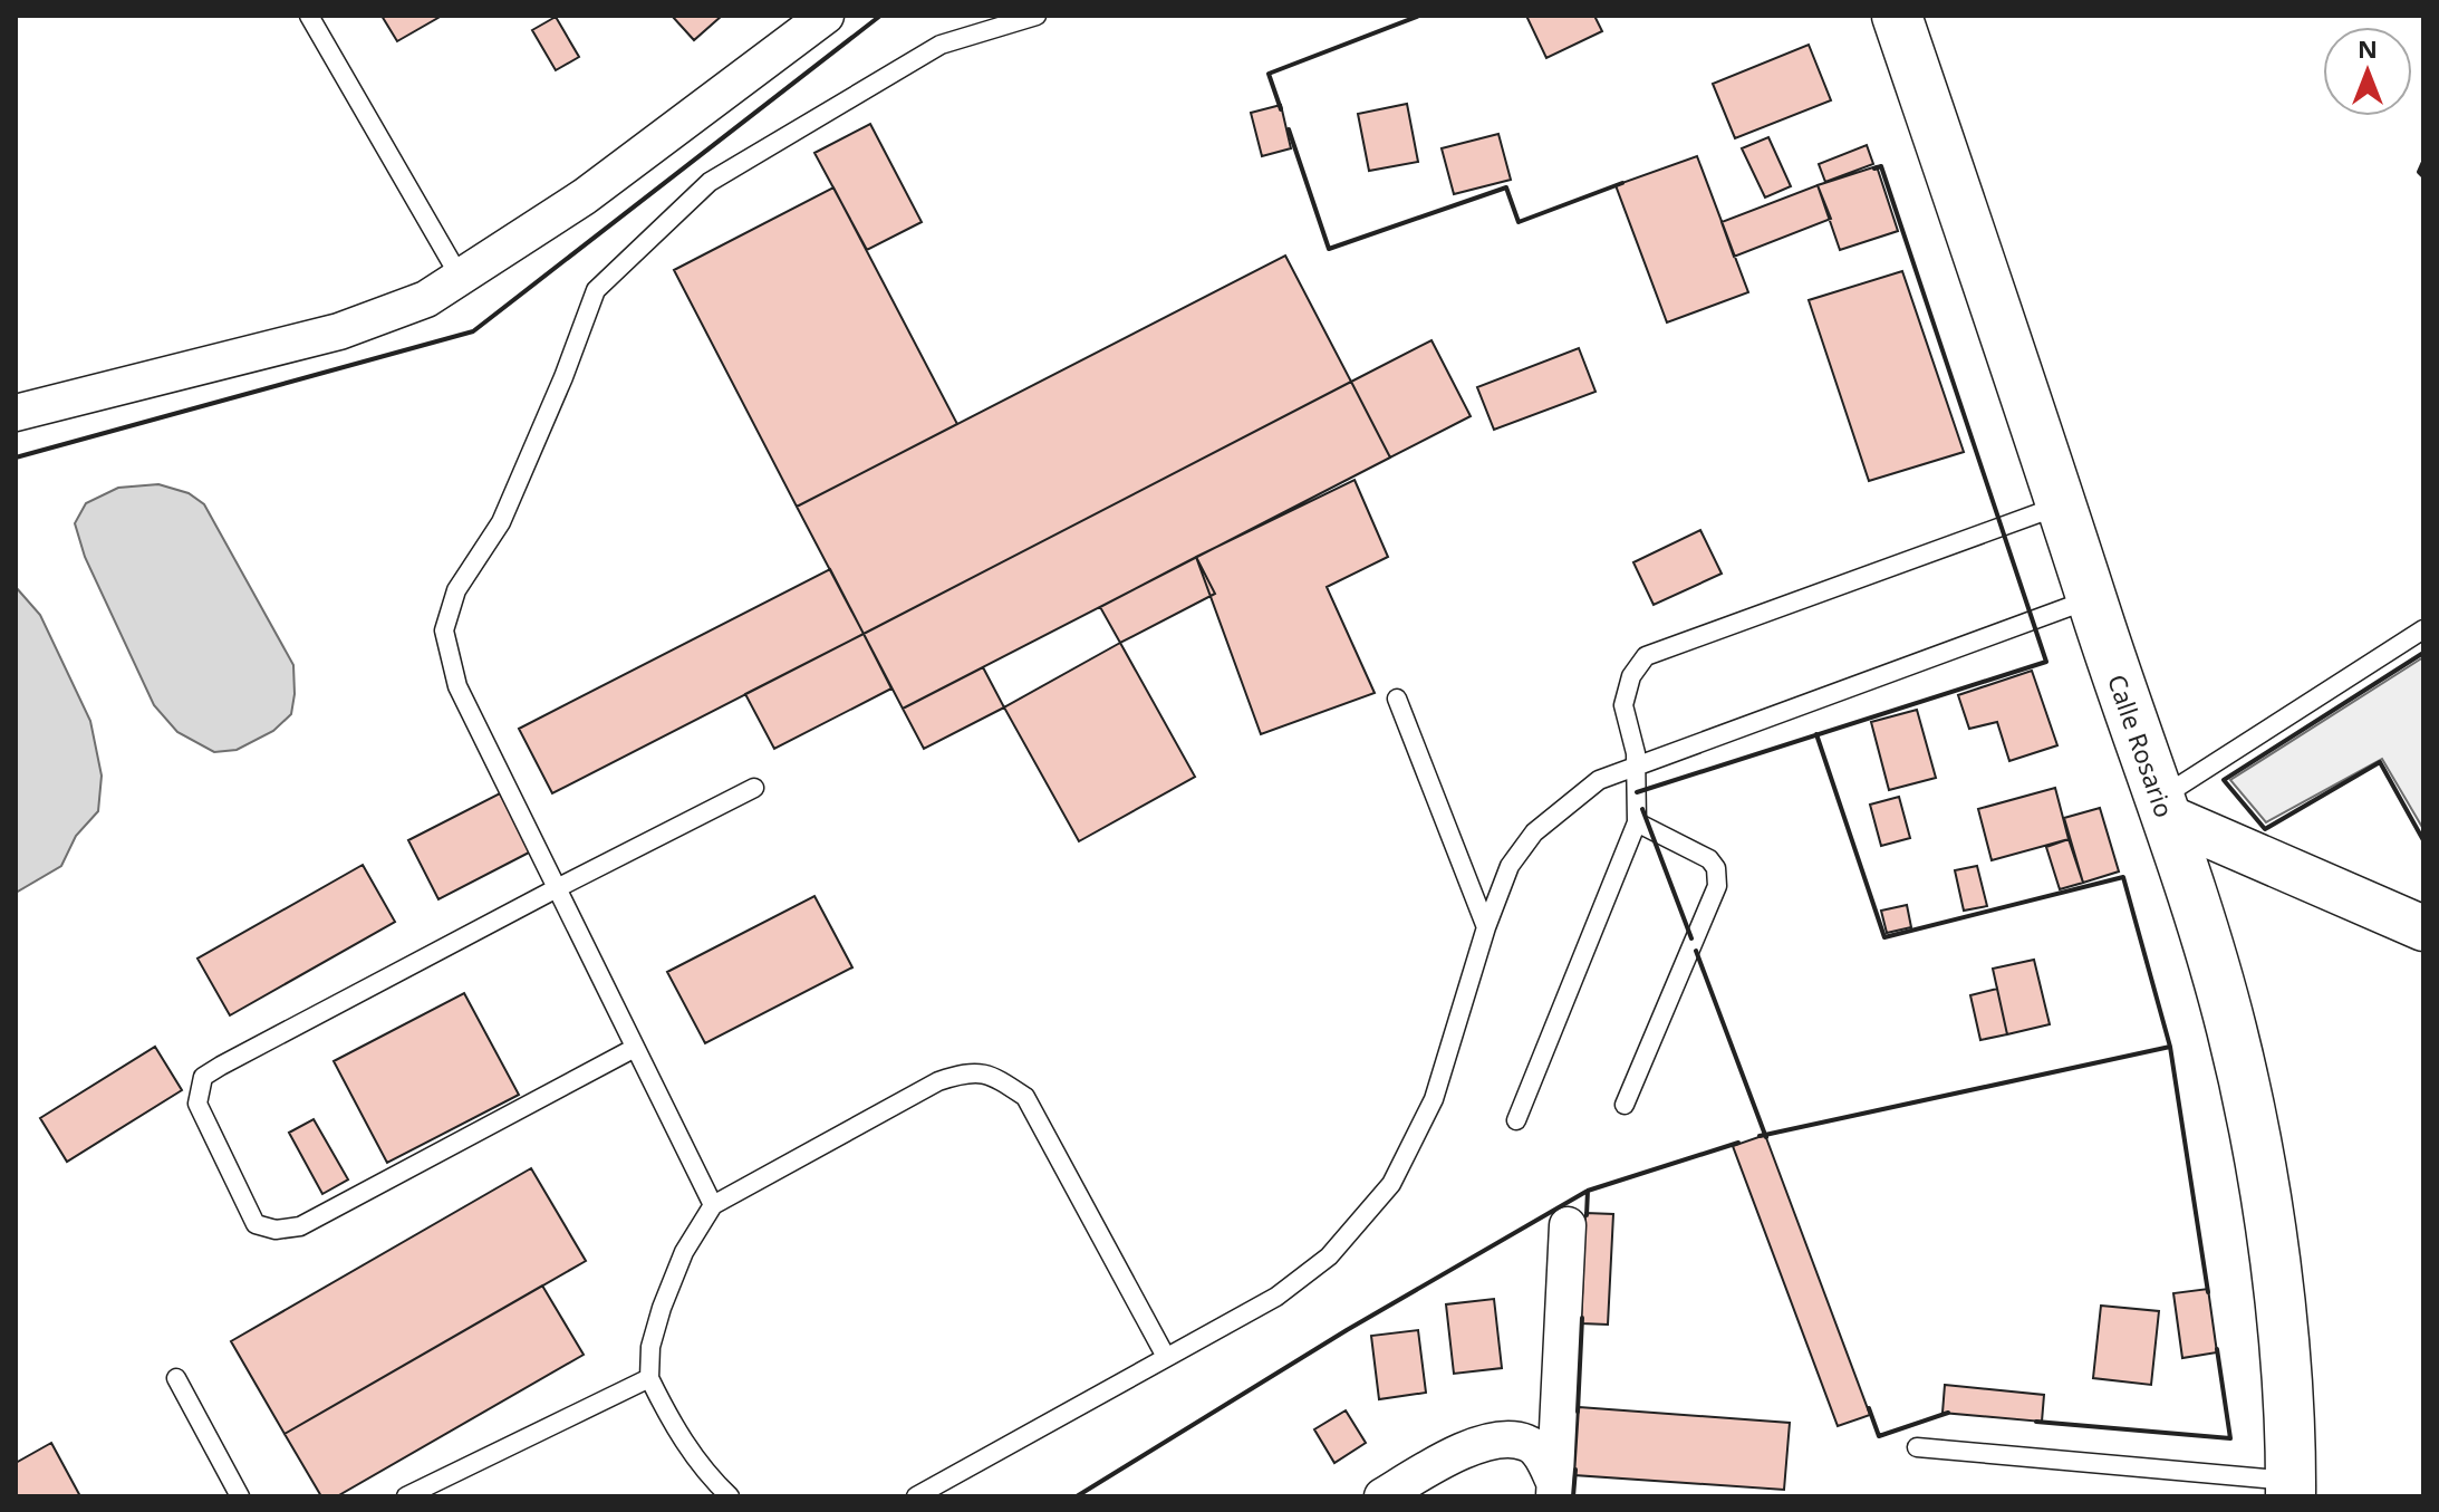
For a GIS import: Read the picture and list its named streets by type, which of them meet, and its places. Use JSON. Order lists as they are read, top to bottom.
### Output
{
  "streets": {
    "main road": ["Calle Rosario"]
  },
  "north": "top"
}
